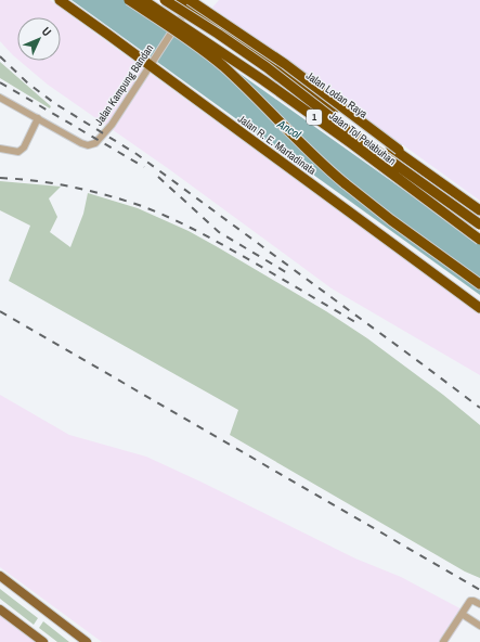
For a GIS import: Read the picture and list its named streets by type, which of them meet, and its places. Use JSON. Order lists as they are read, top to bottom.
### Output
{
  "streets": {
    "highway": [
      "Jalan Lodan Raya",
      "1",
      "Jalan Tol Pelabuhan",
      "Jalan R. E. Martadinata"
    ],
    "street": ["Jalan Kampung Bandan"]
  },
  "crossings": [
    ["Jalan Kampung Bandan", "Jalan Lodan Raya"],
    ["Jalan Kampung Bandan", "Jalan R. E. Martadinata"]
  ],
  "water": ["Ancol"],
  "north": "top right"
}
